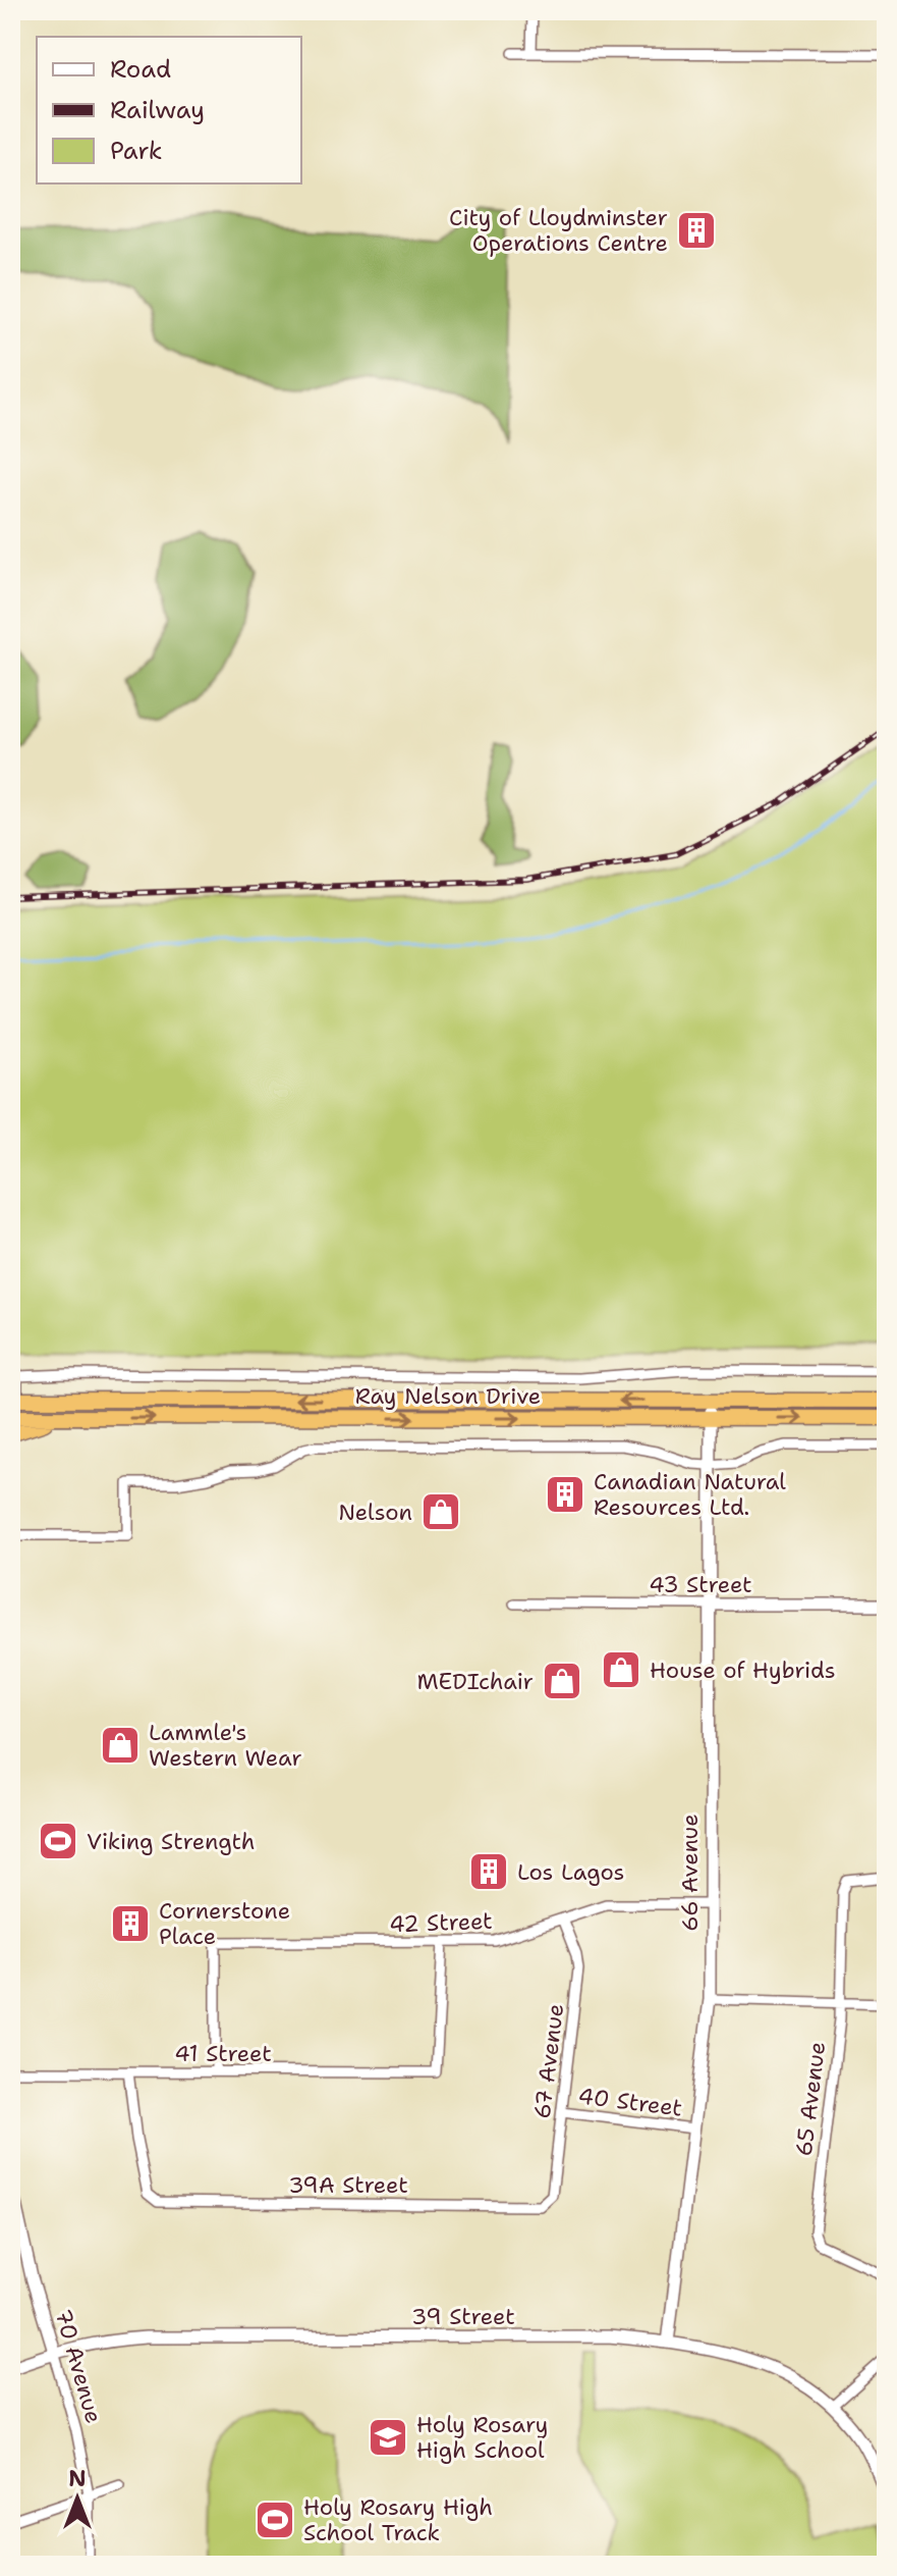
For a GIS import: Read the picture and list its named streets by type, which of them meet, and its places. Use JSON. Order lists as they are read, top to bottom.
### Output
{
  "streets": {
    "highway": ["Ray Nelson Drive"],
    "street": [
      "43 Street",
      "66 Avenue",
      "42 Street",
      "41 Street",
      "67 Avenue",
      "65 Avenue",
      "40 Street",
      "39A Street",
      "39 Street",
      "70 Avenue"
    ]
  },
  "crossings": [
    ["Ray Nelson Drive", "66 Avenue"],
    ["43 Street", "66 Avenue"],
    ["66 Avenue", "42 Street"],
    ["66 Avenue", "40 Street"],
    ["66 Avenue", "39 Street"],
    ["42 Street", "41 Street"],
    ["42 Street", "67 Avenue"],
    ["41 Street", "39A Street"],
    ["67 Avenue", "40 Street"],
    ["67 Avenue", "39A Street"],
    ["39 Street", "70 Avenue"]
  ],
  "places": {
    "building": [
      "City of Lloydminster Operations Centre",
      "Canadian Natural Resources Ltd.",
      "Los Lagos",
      "Cornerstone Place"
    ],
    "shop": [
      "Nelson",
      "House of Hybrids",
      "MEDIchair",
      "Lammle's Western Wear"
    ],
    "sports": ["Viking Strength", "Holy Rosary High School Track"],
    "school or university": ["Holy Rosary High School"]
  },
  "legend": ["Road", "Railway", "Park"],
  "north": "top"
}
